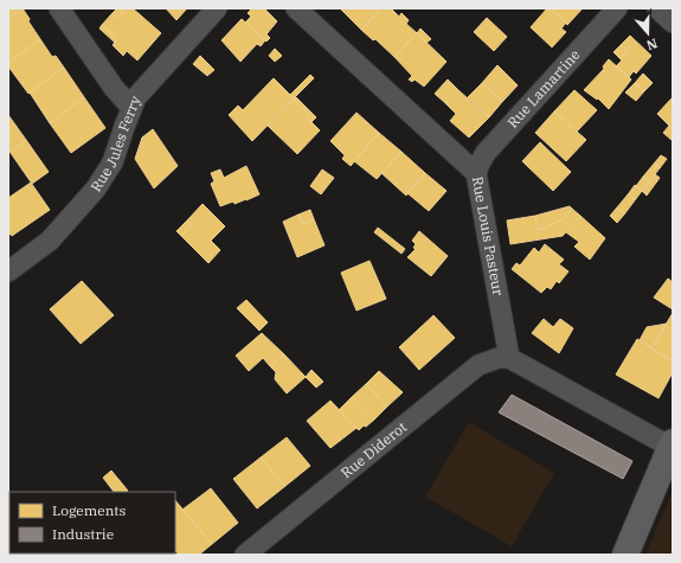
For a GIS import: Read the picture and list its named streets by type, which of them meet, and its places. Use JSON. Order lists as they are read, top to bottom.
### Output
{
  "streets": {
    "street": [
      "Rue Lamartine",
      "Rue Jules Ferry",
      "Rue Louis Pasteur",
      "Rue Diderot"
    ]
  },
  "crossings": [
    ["Rue Lamartine", "Rue Louis Pasteur"],
    ["Rue Louis Pasteur", "Rue Diderot"]
  ],
  "legend": ["Logements", "Industrie"],
  "north": "bottom"
}
